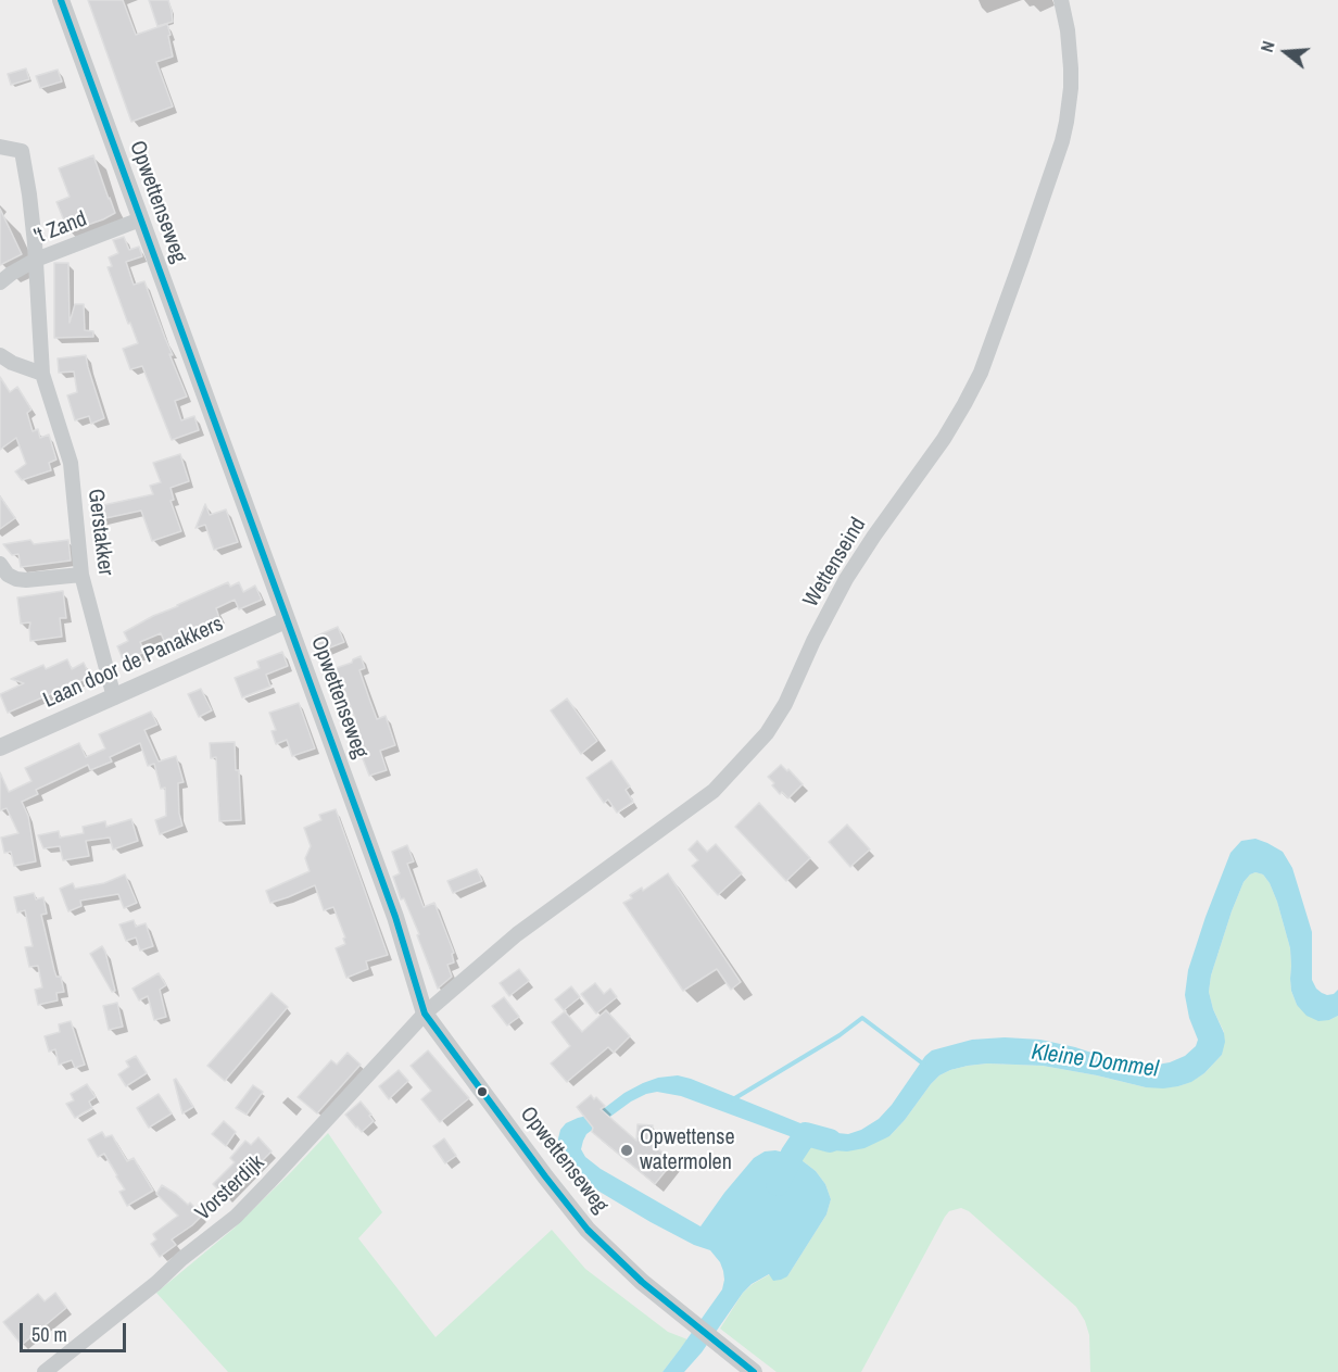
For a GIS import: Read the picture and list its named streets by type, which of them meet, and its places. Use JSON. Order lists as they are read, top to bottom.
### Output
{
  "streets": {
    "street": [
      "Opwettenseweg",
      "'t Zand",
      "Gerstakker",
      "Wettenseind",
      "Laan door de Panakkers",
      "Vorsterdijk"
    ]
  },
  "crossings": [
    ["Opwettenseweg", "'t Zand"],
    ["Opwettenseweg", "Wettenseind"],
    ["Opwettenseweg", "Laan door de Panakkers"],
    ["Opwettenseweg", "Vorsterdijk"],
    ["'t Zand", "Gerstakker"],
    ["Gerstakker", "Laan door de Panakkers"],
    ["Wettenseind", "Vorsterdijk"]
  ],
  "water": ["Kleine Dommel"],
  "places": ["Opwettense watermolen"],
  "scale_bar": "50 m",
  "north": "left"
}
